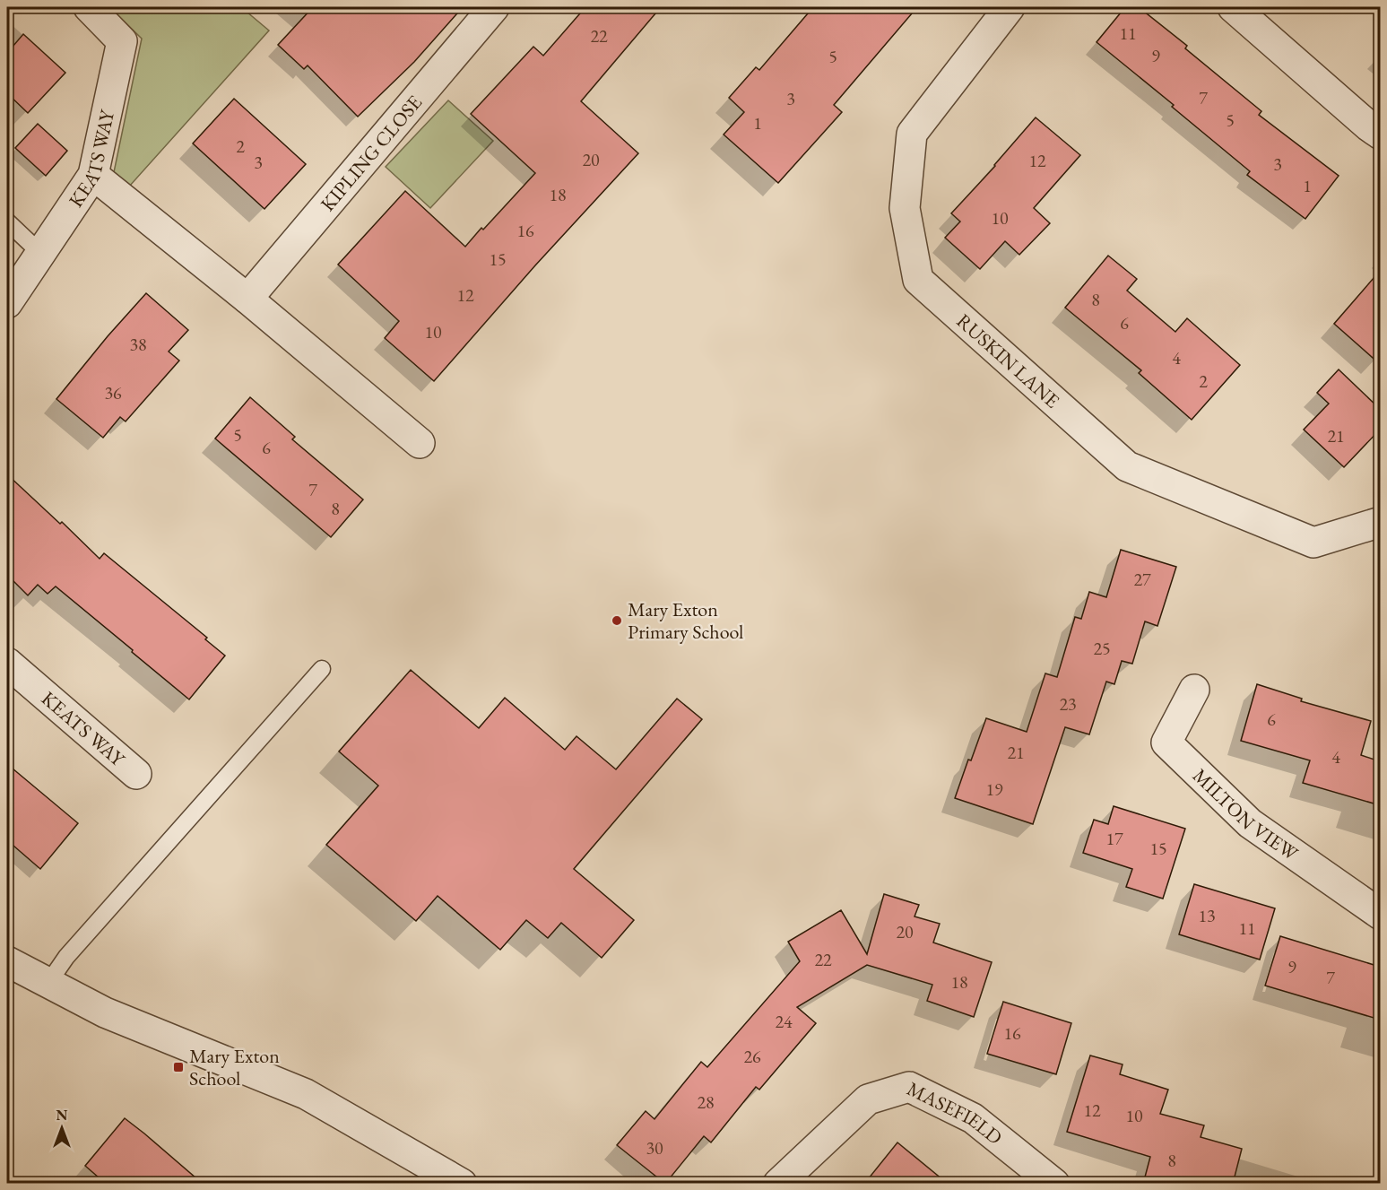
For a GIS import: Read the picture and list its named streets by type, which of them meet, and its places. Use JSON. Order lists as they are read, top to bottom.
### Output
{
  "streets": {
    "street": [
      "KIPLING CLOSE",
      "KEATS WAY",
      "RUSKIN LANE",
      "MILTON VIEW",
      "MASEFIELD"
    ]
  },
  "places": {
    "other": ["Mary Exton Primary School"],
    "transit": ["Mary Exton School"]
  },
  "house_numbers": [
    "11",
    "22",
    "9",
    "5",
    "7",
    "3",
    "5",
    "1",
    "2",
    "20",
    "12",
    "3",
    "3",
    "1",
    "18",
    "10",
    "16",
    "15",
    "12",
    "8",
    "6",
    "10",
    "38",
    "4",
    "2",
    "36",
    "5",
    "21",
    "6",
    "7",
    "8",
    "27",
    "25",
    "23",
    "6",
    "21",
    "4",
    "19",
    "17",
    "15",
    "13",
    "11",
    "20",
    "22",
    "9",
    "7",
    "18",
    "24",
    "16",
    "26",
    "28",
    "12",
    "10",
    "30",
    "8"
  ],
  "north": "top"
}
